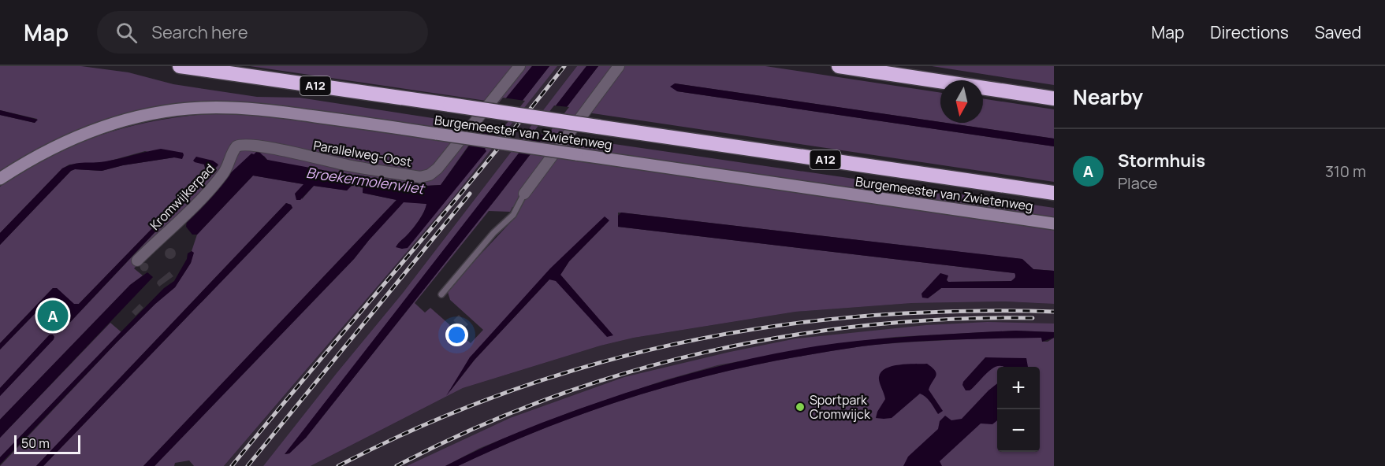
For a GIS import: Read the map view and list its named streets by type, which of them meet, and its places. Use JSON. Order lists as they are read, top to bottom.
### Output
{
  "streets": {
    "highway": ["A12"],
    "main road": ["Burgemeester van Zwietenweg"],
    "street": ["Parallelweg-Oost", "Kromwijkerpad"]
  },
  "crossings": [
    ["Parallelweg-Oost", "Kromwijkerpad"]
  ],
  "water": ["Broekermolenvliet"],
  "places": ["Sportpark Cromwijck"],
  "scale_bar": "50 m",
  "north": "bottom",
  "page": {
    "header": "Map",
    "search": "Search here",
    "nav": ["Map", "Directions", "Saved"],
    "heading": "Nearby",
    "list": [
      {
        "mark": "A",
        "name": "Stormhuis",
        "note": "Place",
        "value": "310 m"
      }
    ],
    "pins": "A",
    "map_buttons": ["+", "−"],
    "scale": "50 m"
  }
}
